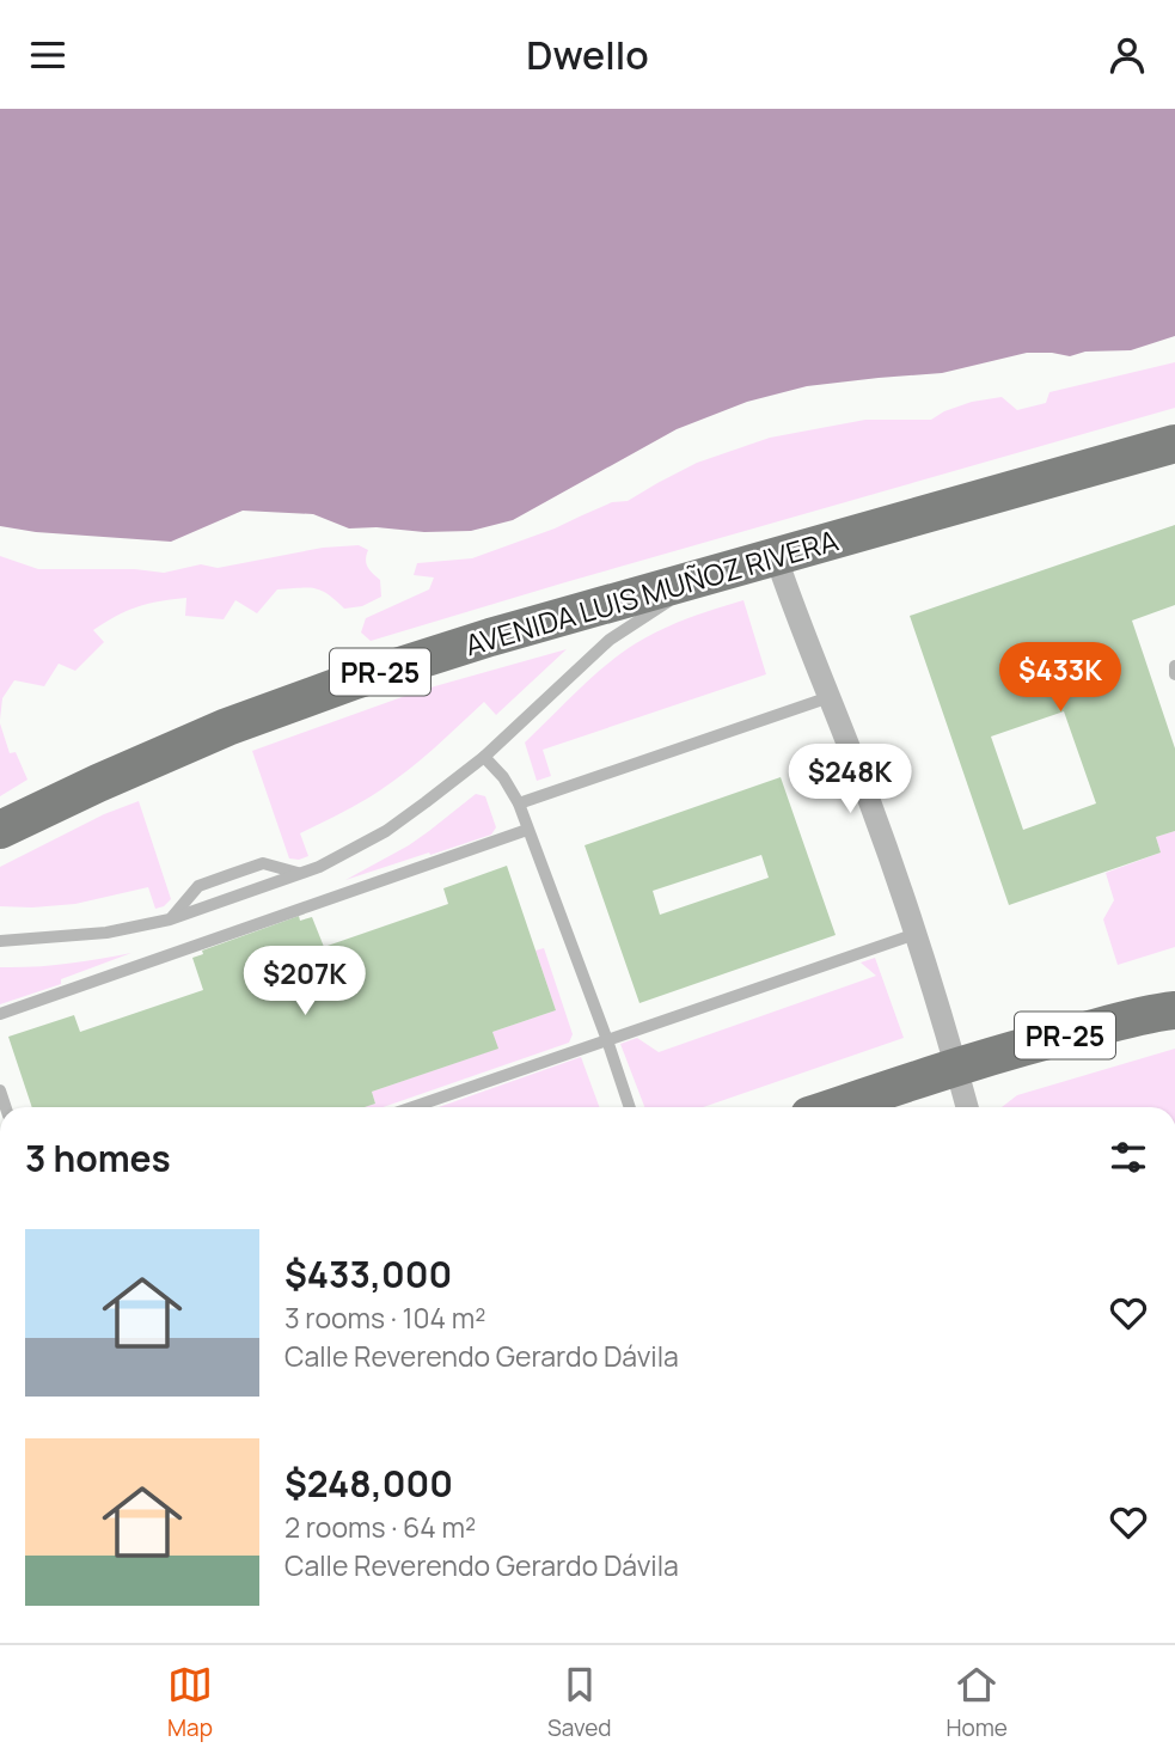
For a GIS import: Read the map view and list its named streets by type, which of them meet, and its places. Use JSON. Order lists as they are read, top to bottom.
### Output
{
  "streets": {
    "main road": ["AVENIDA LUIS MUÑOZ RIVERA", "PR-25"]
  },
  "page": {
    "header": "Dwello",
    "price": ["$433K", "$248K", "$207K"],
    "heading": "3 homes",
    "list": [
      {
        "name": "$433,000",
        "note": "3 rooms · 104 m² · Calle Reverendo Gerardo Dávila"
      },
      {
        "name": "$248,000",
        "note": "2 rooms · 64 m² · Calle Reverendo Gerardo Dávila"
      }
    ],
    "tabs": ["Map", "Saved", "Home"]
  }
}
